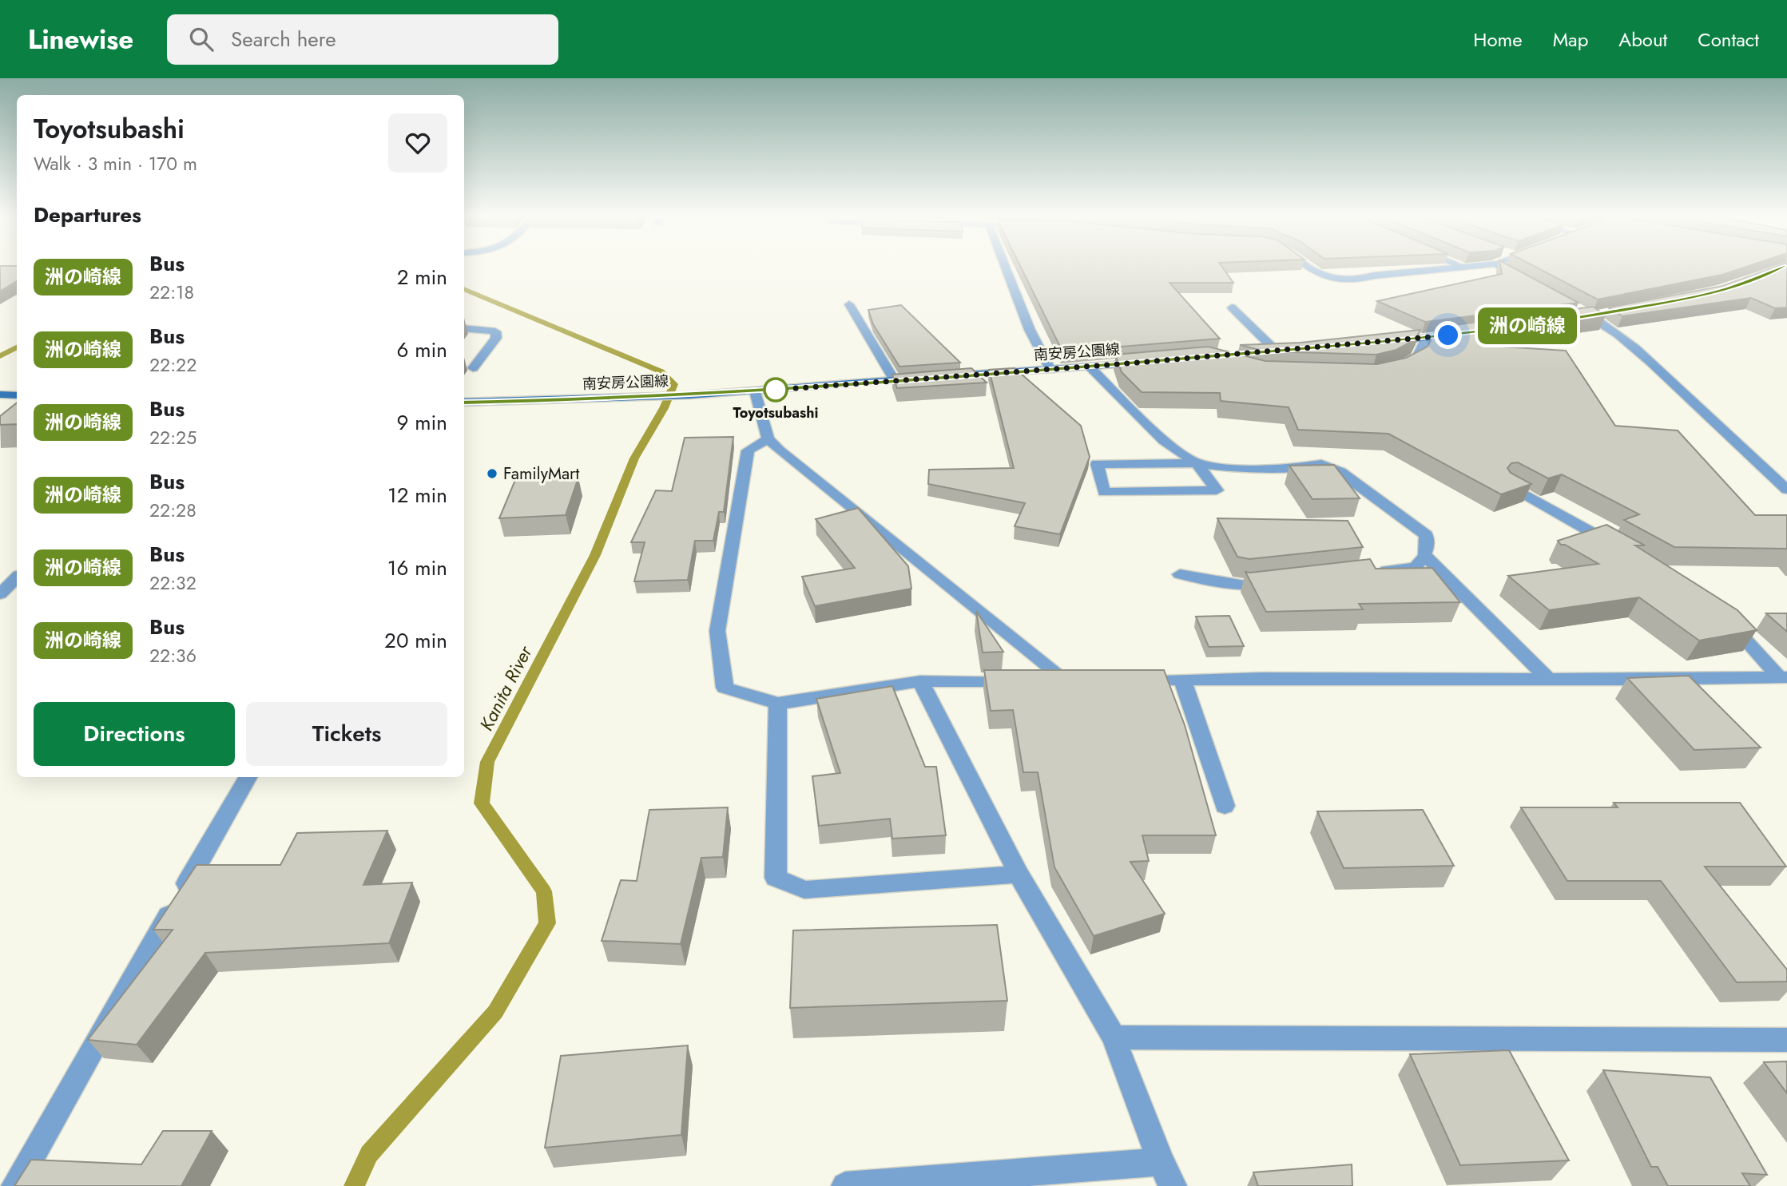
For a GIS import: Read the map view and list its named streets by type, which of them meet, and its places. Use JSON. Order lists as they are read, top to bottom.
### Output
{
  "streets": {
    "main road": ["南安房公園線"]
  },
  "water": ["Kanita River"],
  "places": ["Toyotsubashi", "FamilyMart"],
  "lines": ["bus line 洲の崎線"],
  "page": {
    "header": "Linewise",
    "search": "Search here",
    "nav": [
      "Home",
      "Map",
      "About",
      "Contact"
    ],
    "on_map": "洲の崎線",
    "heading": [
      ["Toyotsubashi", "Walk · 3 min · 170 m"],
      "Departures"
    ],
    "list": [
      {
        "mark": "洲の崎線",
        "name": "Bus",
        "note": "22:18",
        "value": "2 min"
      },
      {
        "mark": "洲の崎線",
        "name": "Bus",
        "note": "22:22",
        "value": "6 min"
      },
      {
        "mark": "洲の崎線",
        "name": "Bus",
        "note": "22:25",
        "value": "9 min"
      },
      {
        "mark": "洲の崎線",
        "name": "Bus",
        "note": "22:28",
        "value": "12 min"
      },
      {
        "mark": "洲の崎線",
        "name": "Bus",
        "note": "22:32",
        "value": "16 min"
      },
      {
        "mark": "洲の崎線",
        "name": "Bus",
        "note": "22:36",
        "value": "20 min"
      }
    ],
    "buttons": ["Directions", "Tickets"]
  }
}
